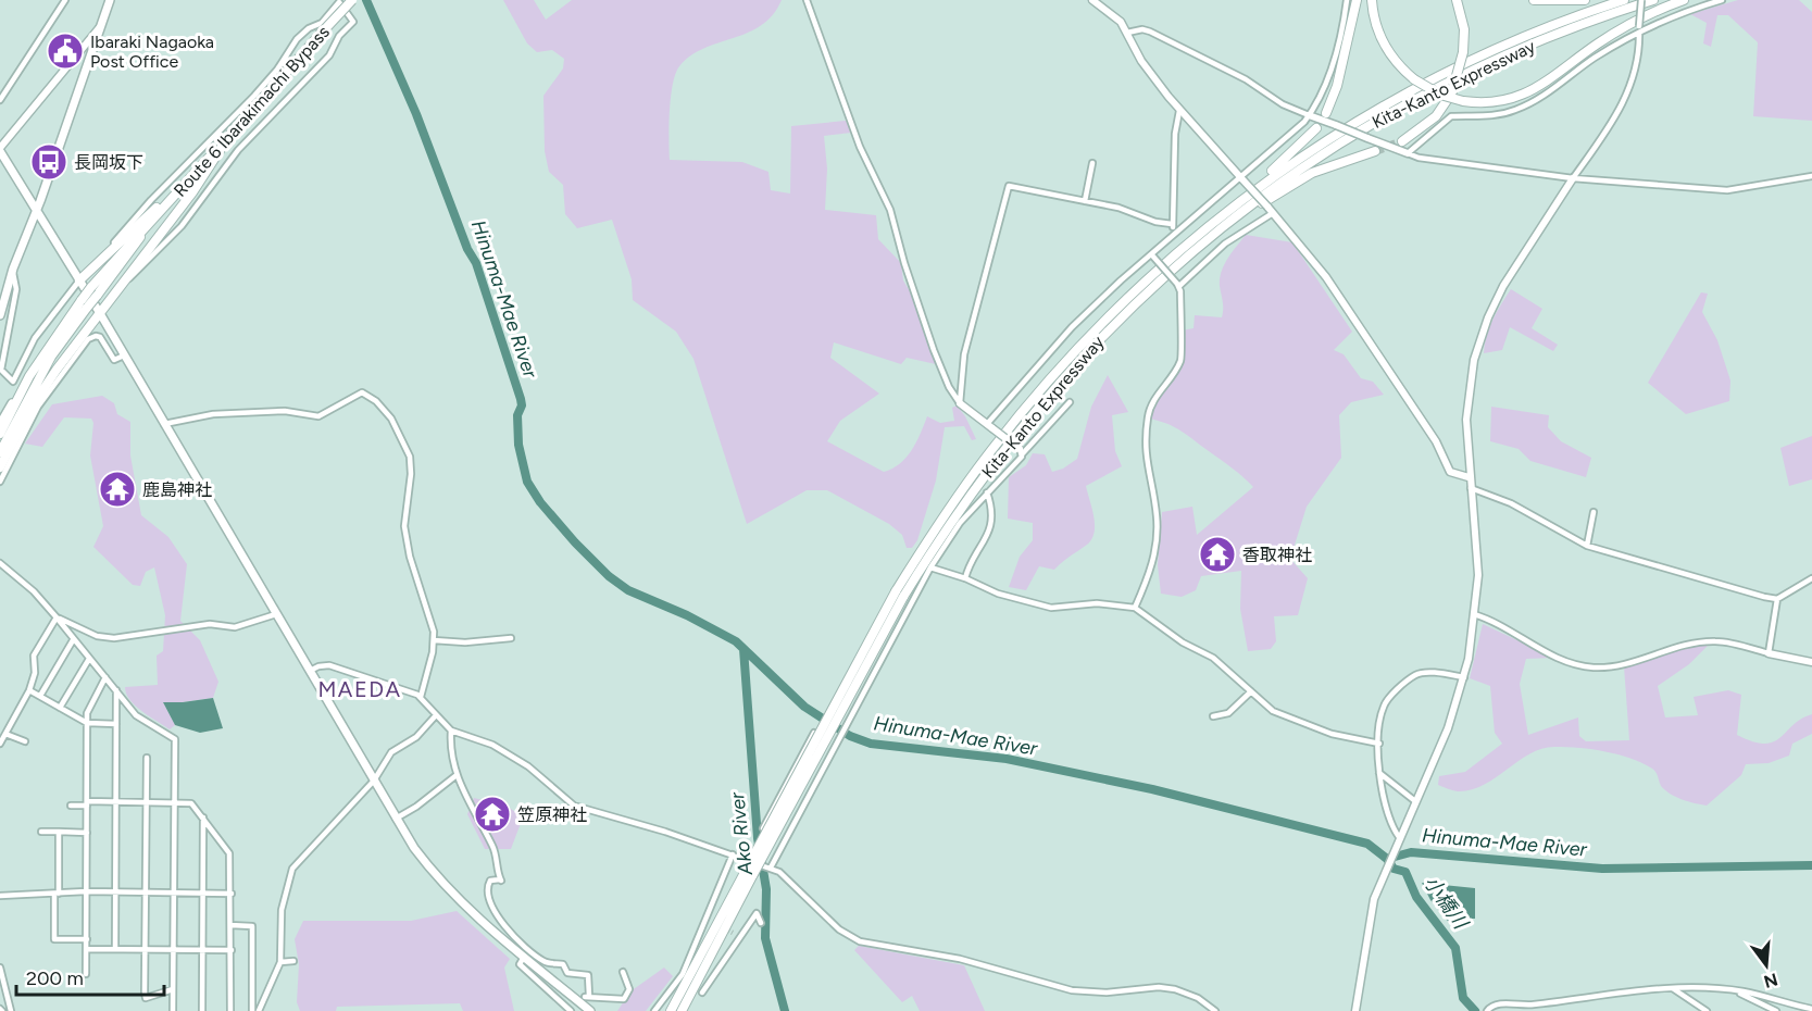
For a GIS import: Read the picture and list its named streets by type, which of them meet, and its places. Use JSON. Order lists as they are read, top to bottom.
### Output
{
  "streets": {
    "highway": ["Kita-Kanto Expressway", "Route 6 Ibarakimachi Bypass"]
  },
  "districts": ["MAEDA"],
  "water": ["Hinuma-Mae River", "Ako River", "小橋川"],
  "places": {
    "public building": ["Ibaraki Nagaoka Post Office"],
    "bus stop": ["長岡坂下"],
    "temple": ["鹿島神社", "香取神社", "笠原神社"]
  },
  "scale_bar": "200 m",
  "north": "bottom"
}
